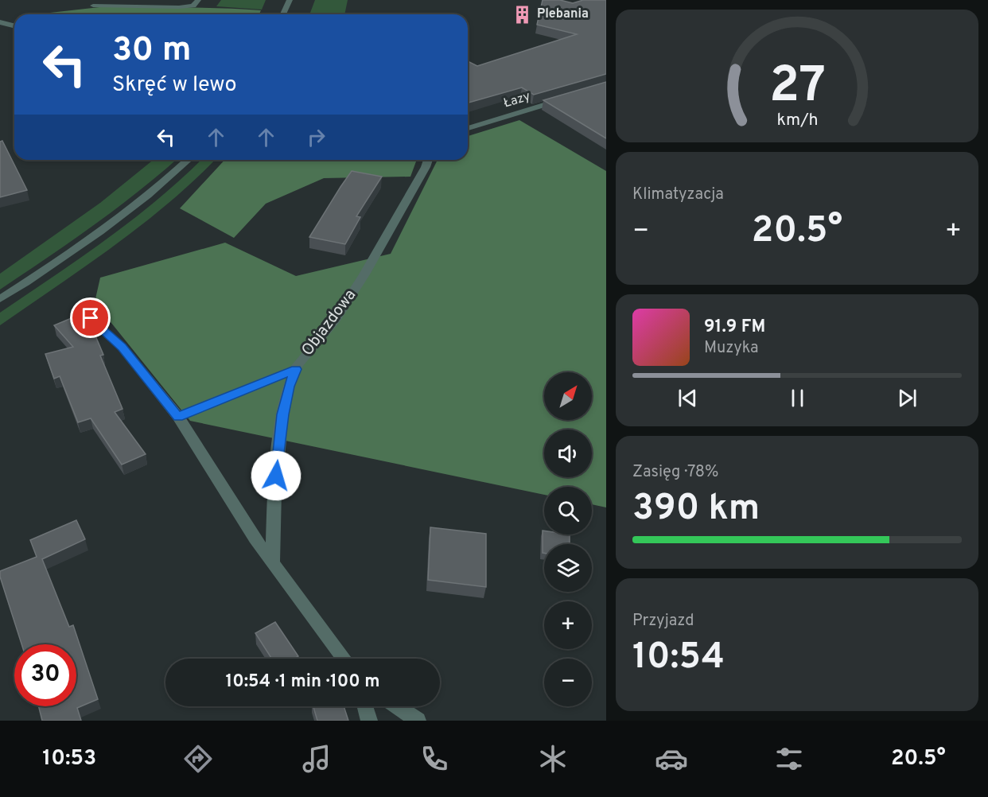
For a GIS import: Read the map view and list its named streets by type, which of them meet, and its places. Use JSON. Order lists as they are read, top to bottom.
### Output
{
  "streets": {
    "street": ["Łazy", "Objazdowa"]
  },
  "places": {
    "building": ["Plebania"]
  },
  "north": "top right",
  "page": {
    "turn": ["30 m", "Skręć w lewo"],
    "tile": [
      "Klimatyzacja",
      ["Zasięg · 78%", "390 km"],
      ["Przyjazd", "10:54"]
    ],
    "heat": ["−", "20.5°", "+"],
    "song": ["91.9 FM", "Muzyka"],
    "map_buttons": ["+", "−"],
    "limit": "30",
    "trip": "10:54 · 1 min · 100 m",
    "tabs": ["10:53", "20.5°"],
    "gauge": ["27", "km/h"]
  }
}
